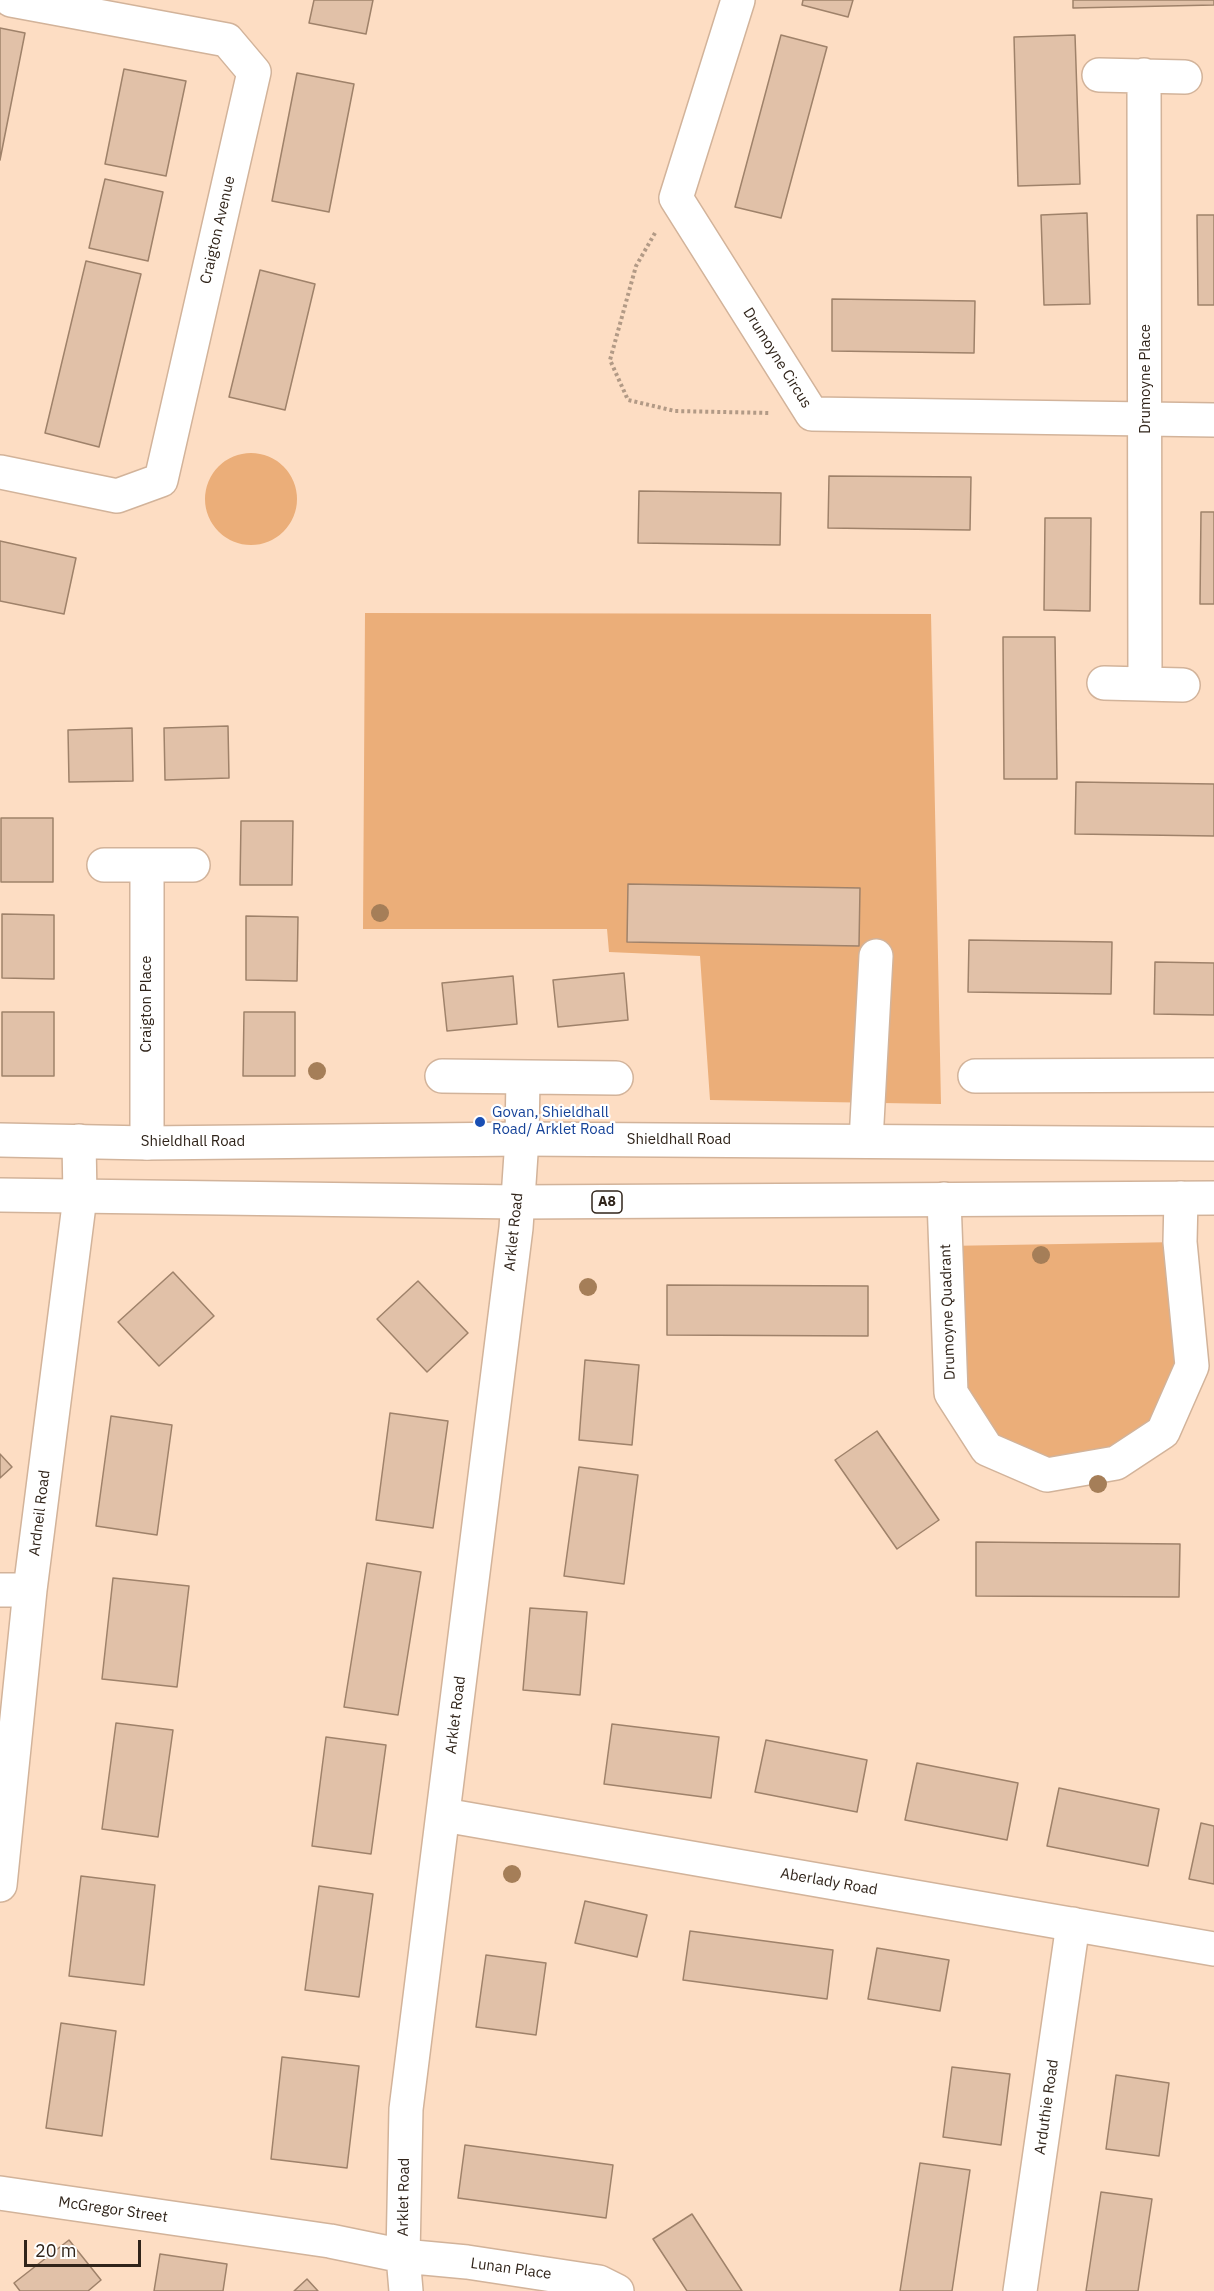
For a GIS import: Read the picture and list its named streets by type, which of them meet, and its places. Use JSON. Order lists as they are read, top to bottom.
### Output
{
  "streets": {
    "street": [
      "Craigton Avenue",
      "Drumoyne Circus",
      "Drumoyne Place",
      "Craigton Place",
      "Shieldhall Road",
      "A8",
      "Arklet Road",
      "Drumoyne Quadrant",
      "Ardneil Road",
      "Aberlady Road",
      "Arduthie Road",
      "McGregor Street",
      "Lunan Place"
    ]
  },
  "crossings": [
    ["Drumoyne Circus", "Drumoyne Place"],
    ["Craigton Place", "Shieldhall Road"],
    ["Shieldhall Road", "Arklet Road"],
    ["Shieldhall Road", "Ardneil Road"],
    ["A8", "Arklet Road"],
    ["A8", "Drumoyne Quadrant"],
    ["A8", "Ardneil Road"],
    ["Arklet Road", "Aberlady Road"],
    ["Arklet Road", "McGregor Street"],
    ["Arklet Road", "Lunan Place"],
    ["Aberlady Road", "Arduthie Road"],
    ["McGregor Street", "Lunan Place"]
  ],
  "places": ["Govan, Shieldhall Road/ Arklet Road"],
  "scale_bar": "20 m"
}
